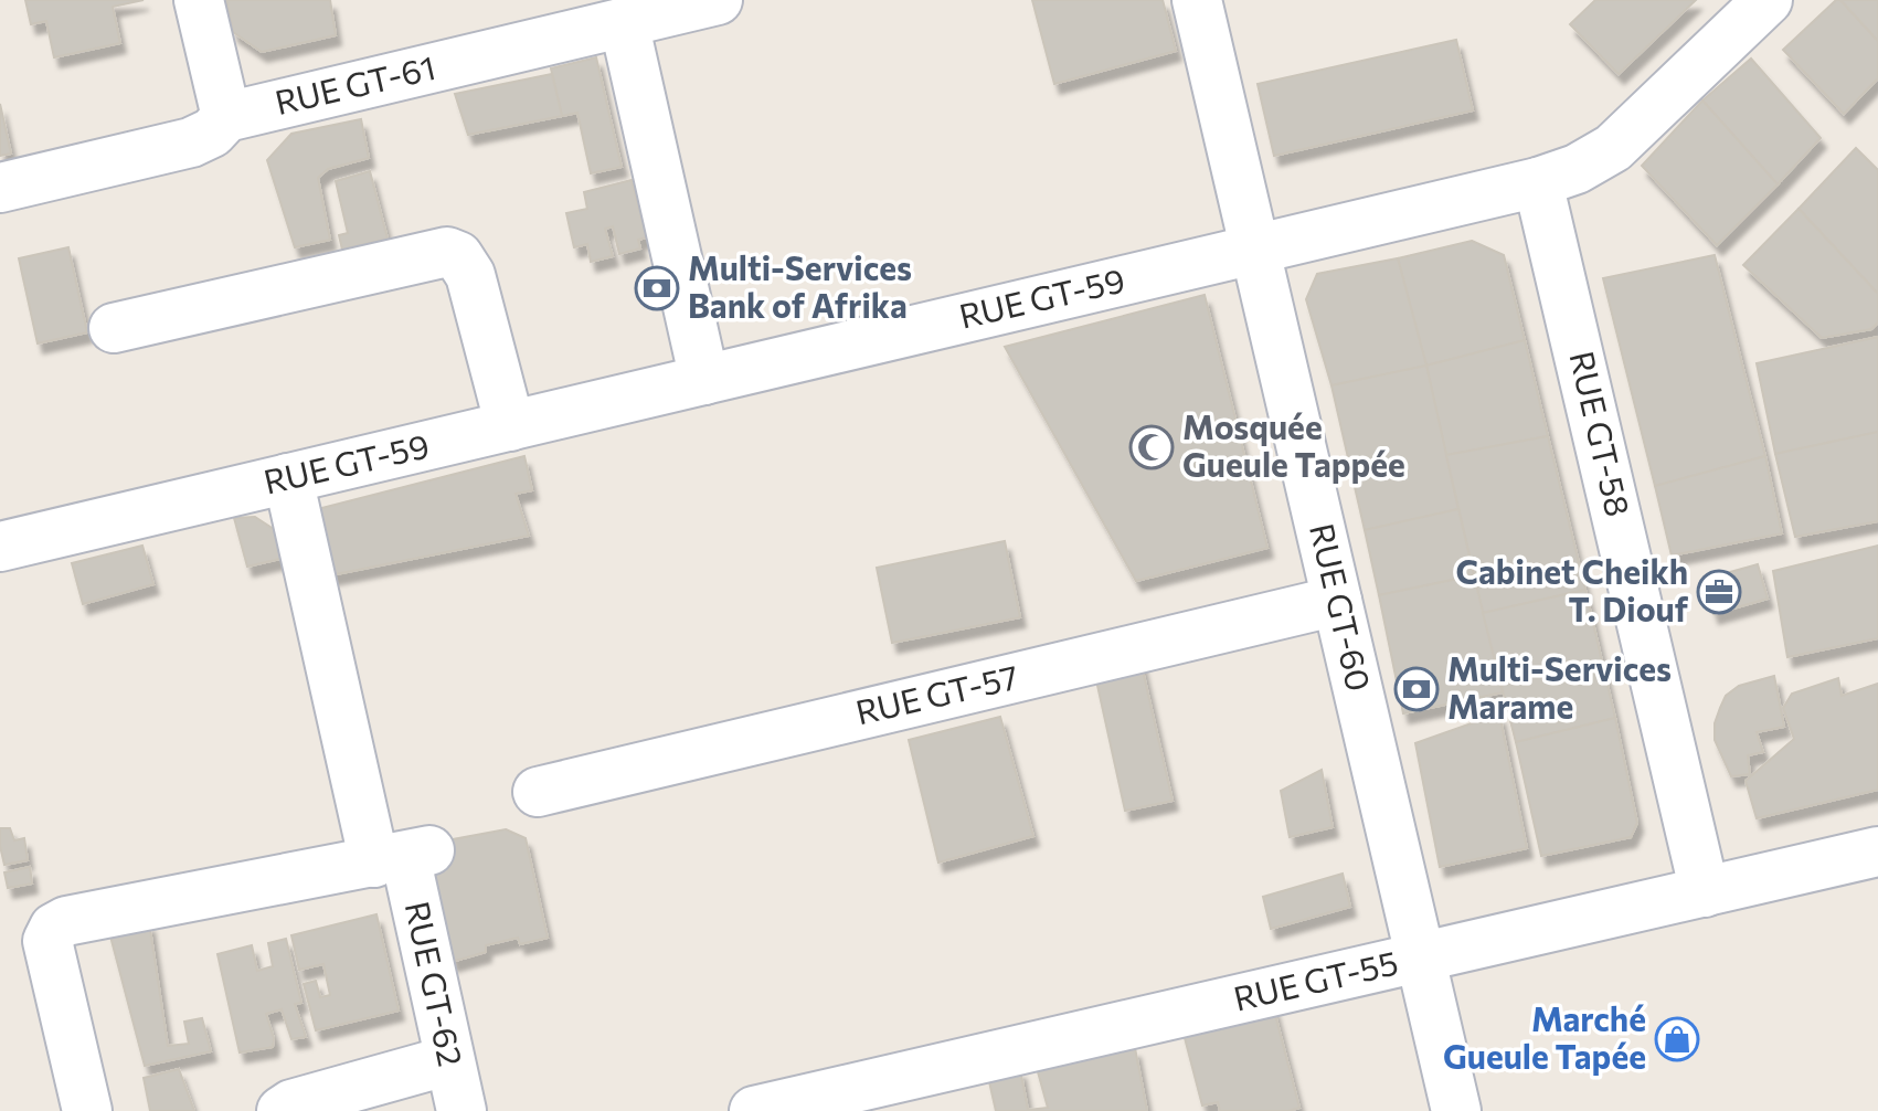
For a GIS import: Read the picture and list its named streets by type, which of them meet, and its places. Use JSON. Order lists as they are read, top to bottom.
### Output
{
  "streets": {
    "street": [
      "RUE GT-61",
      "RUE GT-59",
      "RUE GT-58",
      "RUE GT-60",
      "RUE GT-57",
      "RUE GT-55",
      "RUE GT-62"
    ]
  },
  "crossings": [
    ["RUE GT-59", "RUE GT-58"],
    ["RUE GT-59", "RUE GT-60"],
    ["RUE GT-59", "RUE GT-62"],
    ["RUE GT-58", "RUE GT-55"],
    ["RUE GT-60", "RUE GT-57"],
    ["RUE GT-60", "RUE GT-55"]
  ],
  "places": {
    "bank": ["Multi-Services Bank of Afrika", "Multi-Services Marame"],
    "mosque": ["Mosquée Gueule Tappée"],
    "office": ["Cabinet Cheikh T. Diouf"],
    "shop": ["Marché Gueule Tapée"]
  }
}
